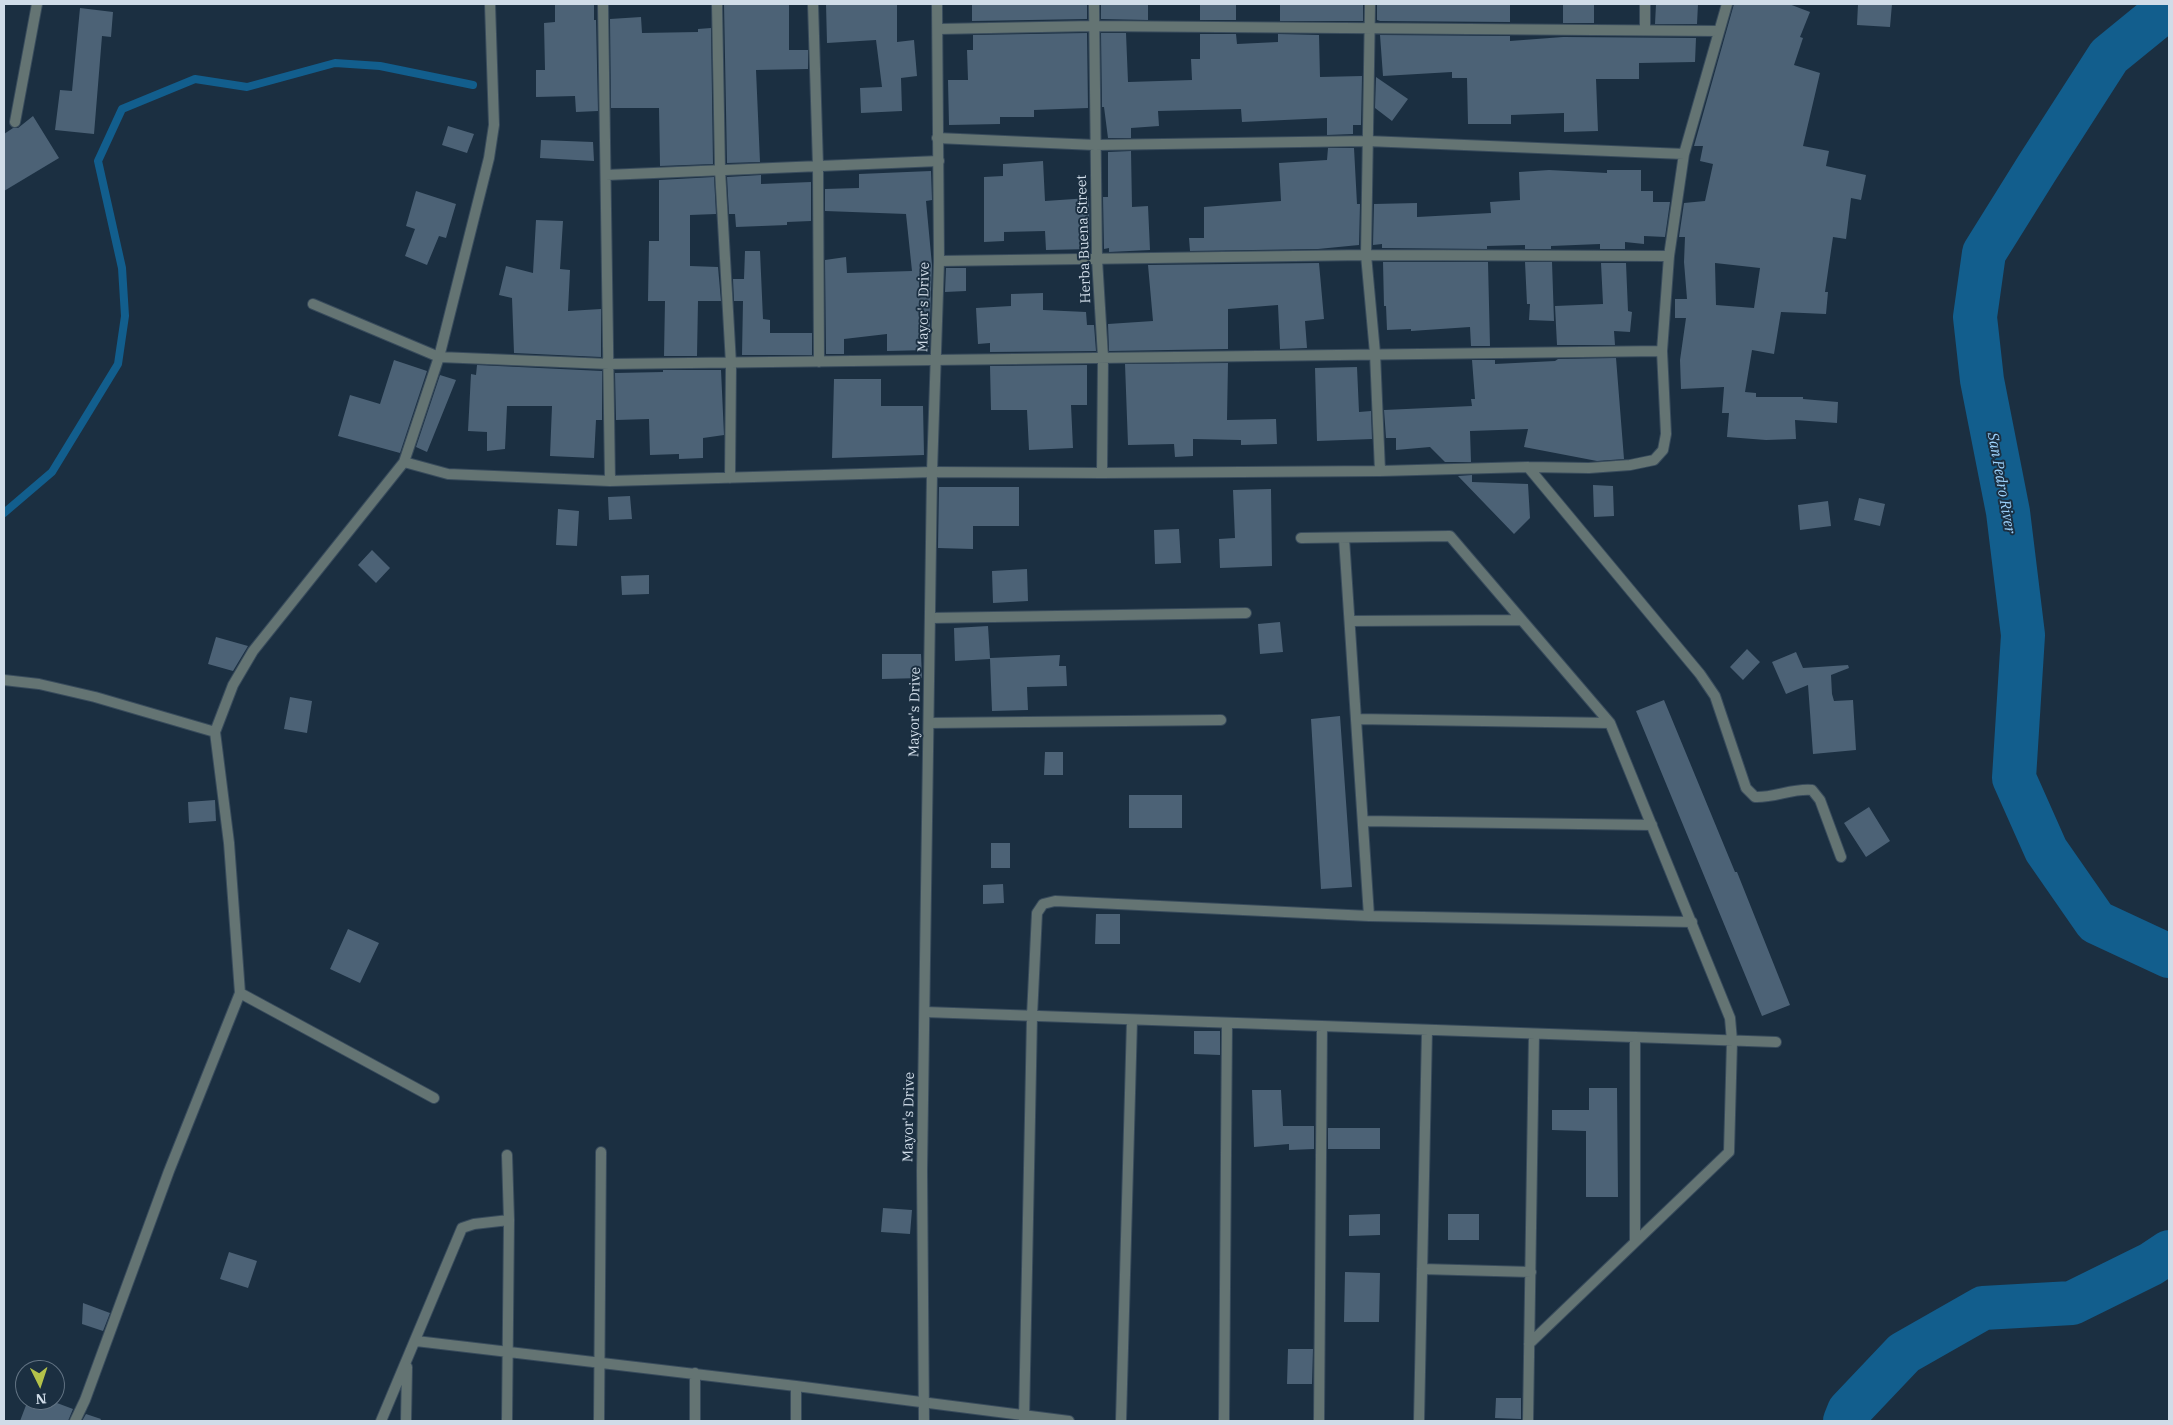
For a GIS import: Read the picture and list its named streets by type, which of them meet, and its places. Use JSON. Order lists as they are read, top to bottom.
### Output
{
  "streets": {
    "street": ["Herba Buena Street", "Mayor's Drive"]
  },
  "water": ["San Pedro River"],
  "north": "bottom"
}
